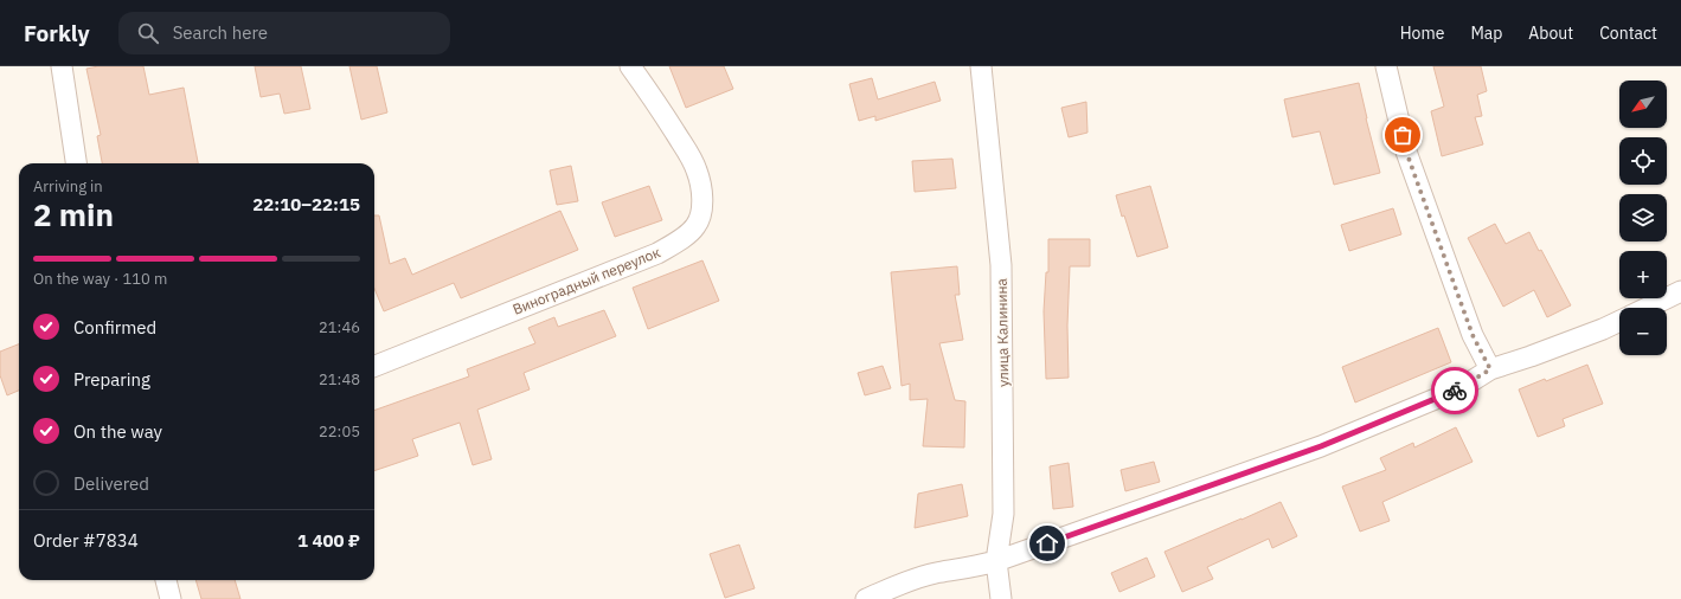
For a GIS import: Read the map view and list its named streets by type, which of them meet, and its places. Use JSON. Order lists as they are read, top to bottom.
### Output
{
  "streets": {
    "street": ["Виноградный переулок", "улица Калинина"]
  },
  "north": "bottom left",
  "page": {
    "header": "Forkly",
    "search": "Search here",
    "nav": [
      "Home",
      "Map",
      "About",
      "Contact"
    ],
    "map_buttons": ["+", "−"],
    "heading": ["2 min", "Arriving in", "22:10–22:15"],
    "panel": ["Order #7834", "1 400 ₽"],
    "bar": "On the way · 110 m",
    "list": [
      ["Confirmed", "21:46"],
      ["Preparing", "21:48"],
      ["On the way", "22:05"],
      "Delivered"
    ]
  }
}
